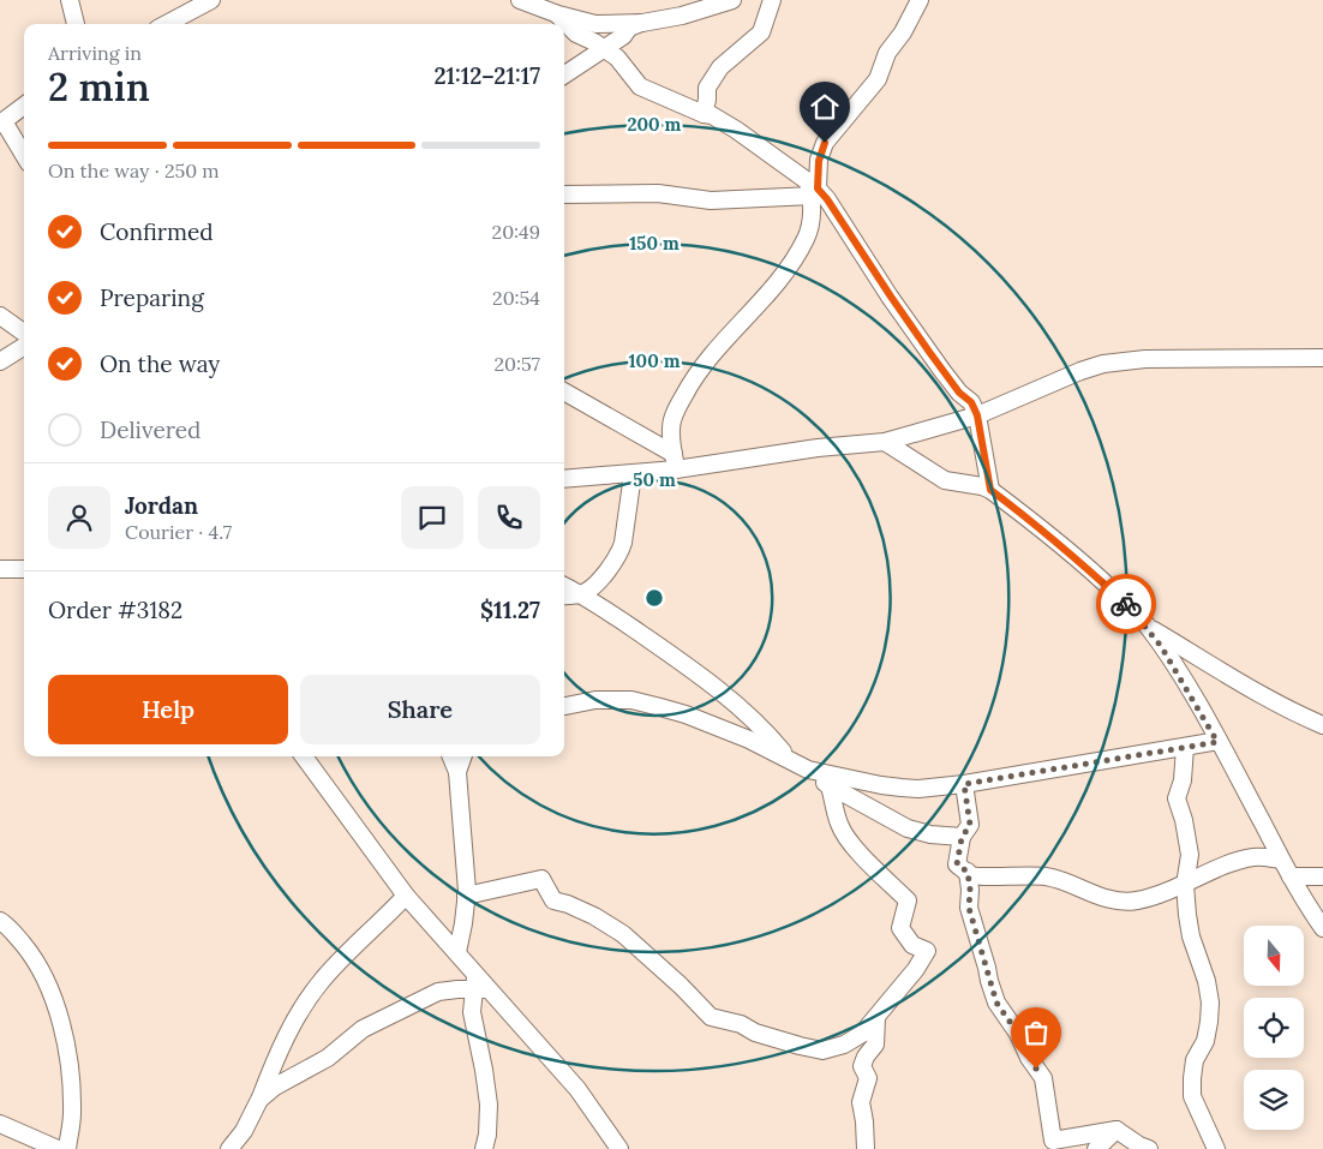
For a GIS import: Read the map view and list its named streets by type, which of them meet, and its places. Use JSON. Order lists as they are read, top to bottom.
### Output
{
  "north": "bottom",
  "page": {
    "heading": ["2 min", "Arriving in", "21:12–21:17"],
    "panel": [
      "Jordan",
      "Courier · 4.7",
      "Order #3182",
      "$11.27"
    ],
    "bar": "On the way · 250 m",
    "list": [
      ["Confirmed", "20:49"],
      ["Preparing", "20:54"],
      ["On the way", "20:57"],
      "Delivered"
    ],
    "buttons": ["Help", "Share"]
  },
  "rings": [
    "200 m",
    "150 m",
    "100 m",
    "50 m"
  ]
}
